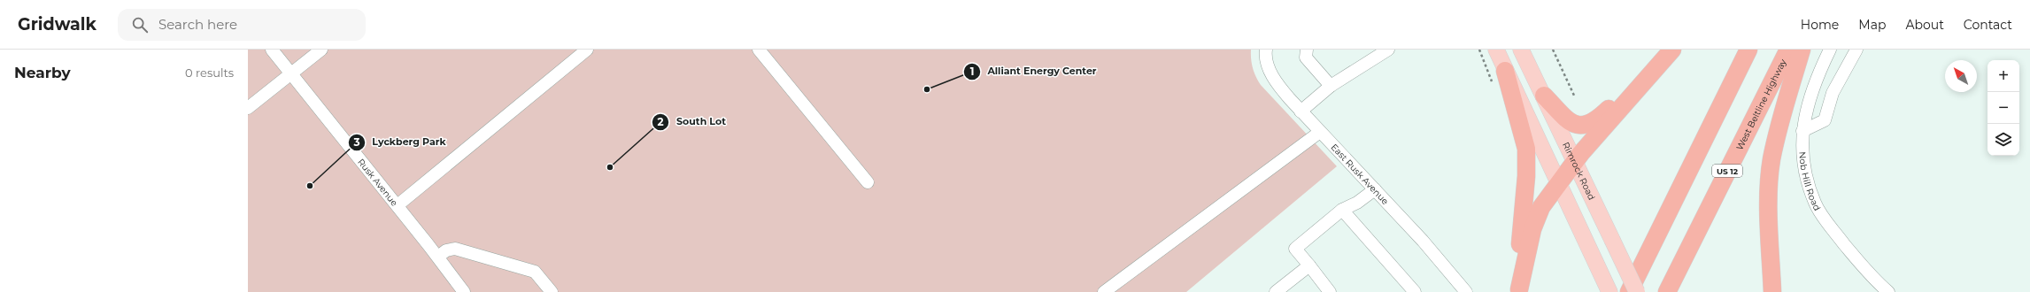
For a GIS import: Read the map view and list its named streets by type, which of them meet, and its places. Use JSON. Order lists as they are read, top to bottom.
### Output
{
  "streets": {
    "highway": ["West Beltline Highway", "US 12"],
    "main road": ["Rimrock Road"],
    "street": ["East Rusk Avenue", "Nob Hill Road", "Rusk Avenue"]
  },
  "places": ["Alliant Energy Center", "South Lot", "Lyckberg Park"],
  "north": "top left",
  "page": {
    "header": "Gridwalk",
    "search": "Search here",
    "nav": [
      "Home",
      "Map",
      "About",
      "Contact"
    ],
    "heading": ["Nearby", "0 results"],
    "map_buttons": ["+", "−"]
  }
}
